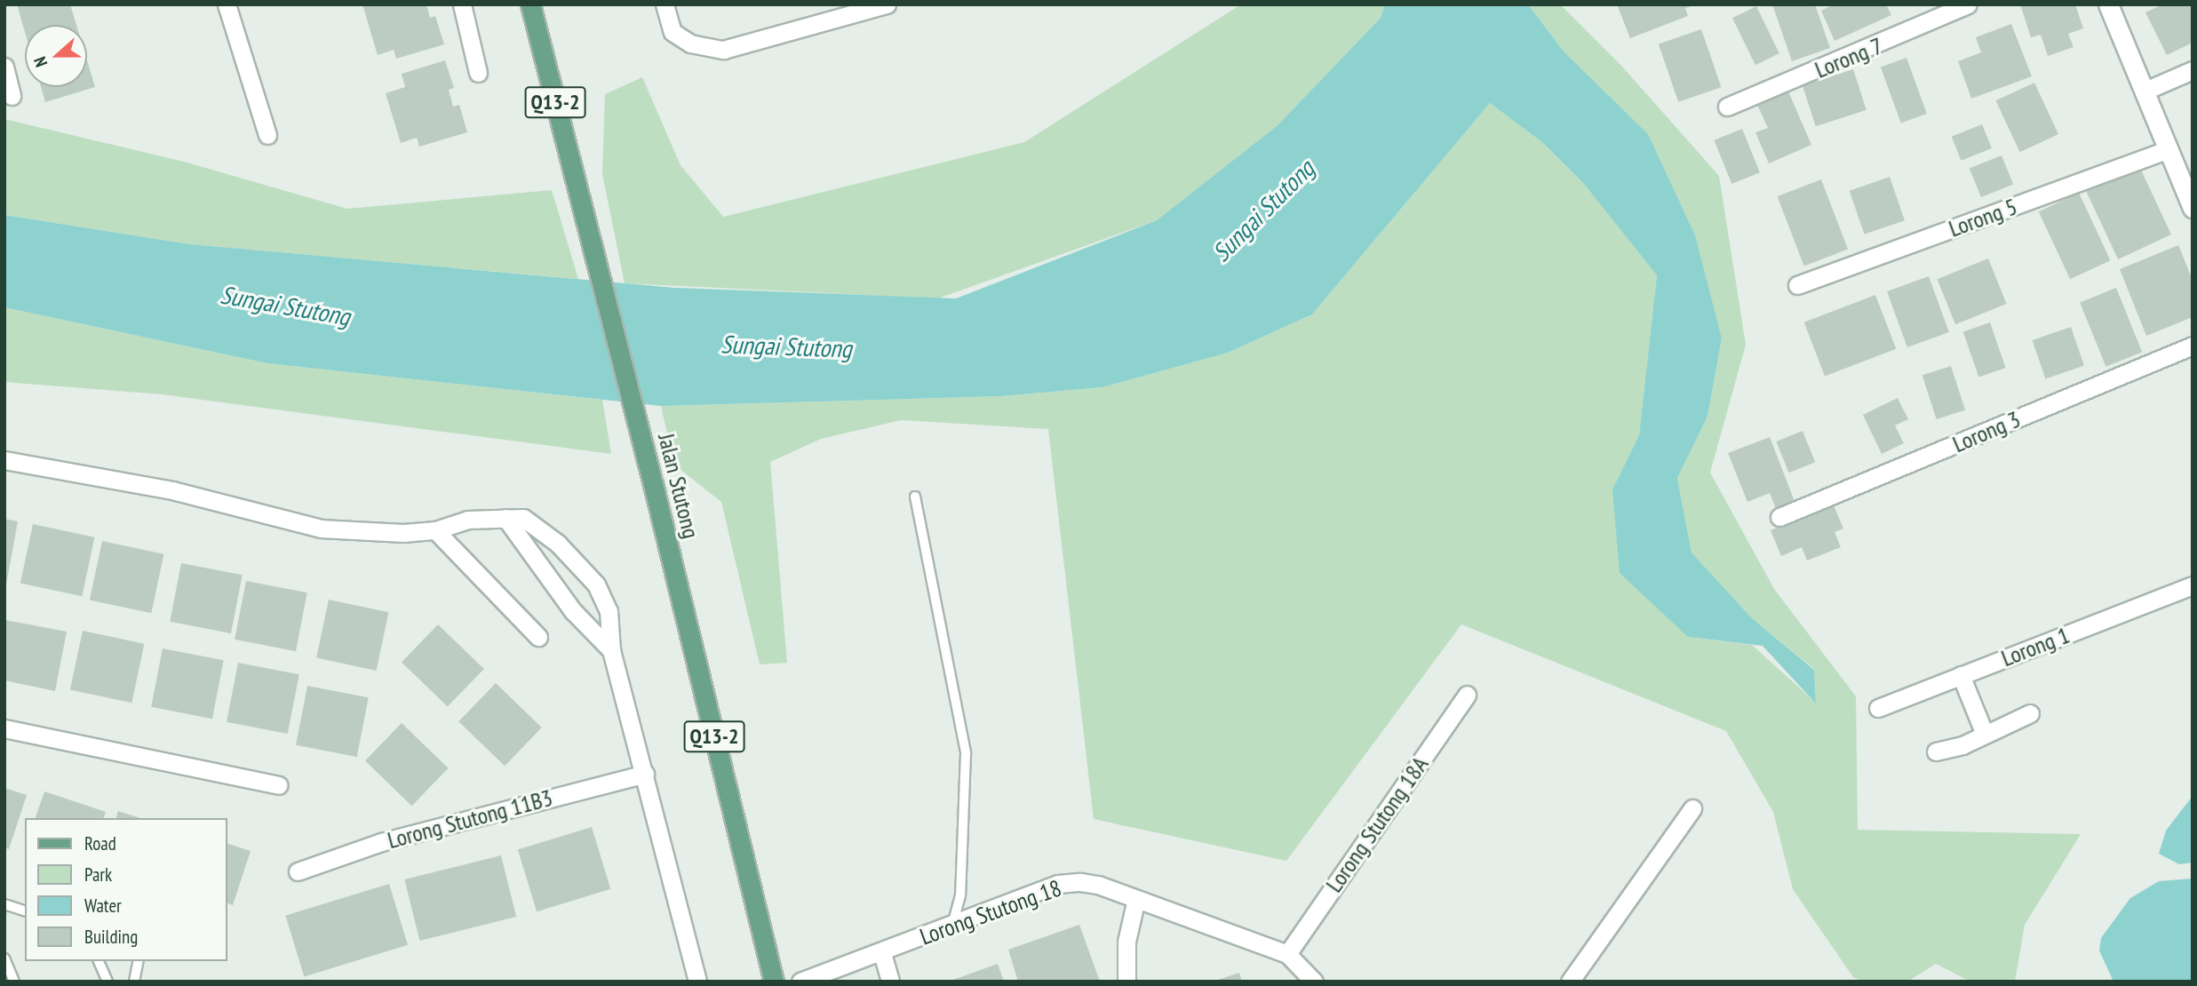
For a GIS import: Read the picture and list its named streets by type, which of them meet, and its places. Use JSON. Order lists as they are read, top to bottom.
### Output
{
  "streets": {
    "main road": ["Q13-2", "Jalan Stutong"],
    "street": [
      "Lorong 7",
      "Lorong 5",
      "Lorong 3",
      "Lorong 1",
      "Lorong Stutong 11B3",
      "Lorong Stutong 18A",
      "Lorong Stutong 18"
    ]
  },
  "crossings": [
    ["Lorong Stutong 18A", "Lorong Stutong 18"]
  ],
  "water": ["Sungai Stutong"],
  "legend": [
    "Road",
    "Park",
    "Water",
    "Building"
  ],
  "north": "left"
}
